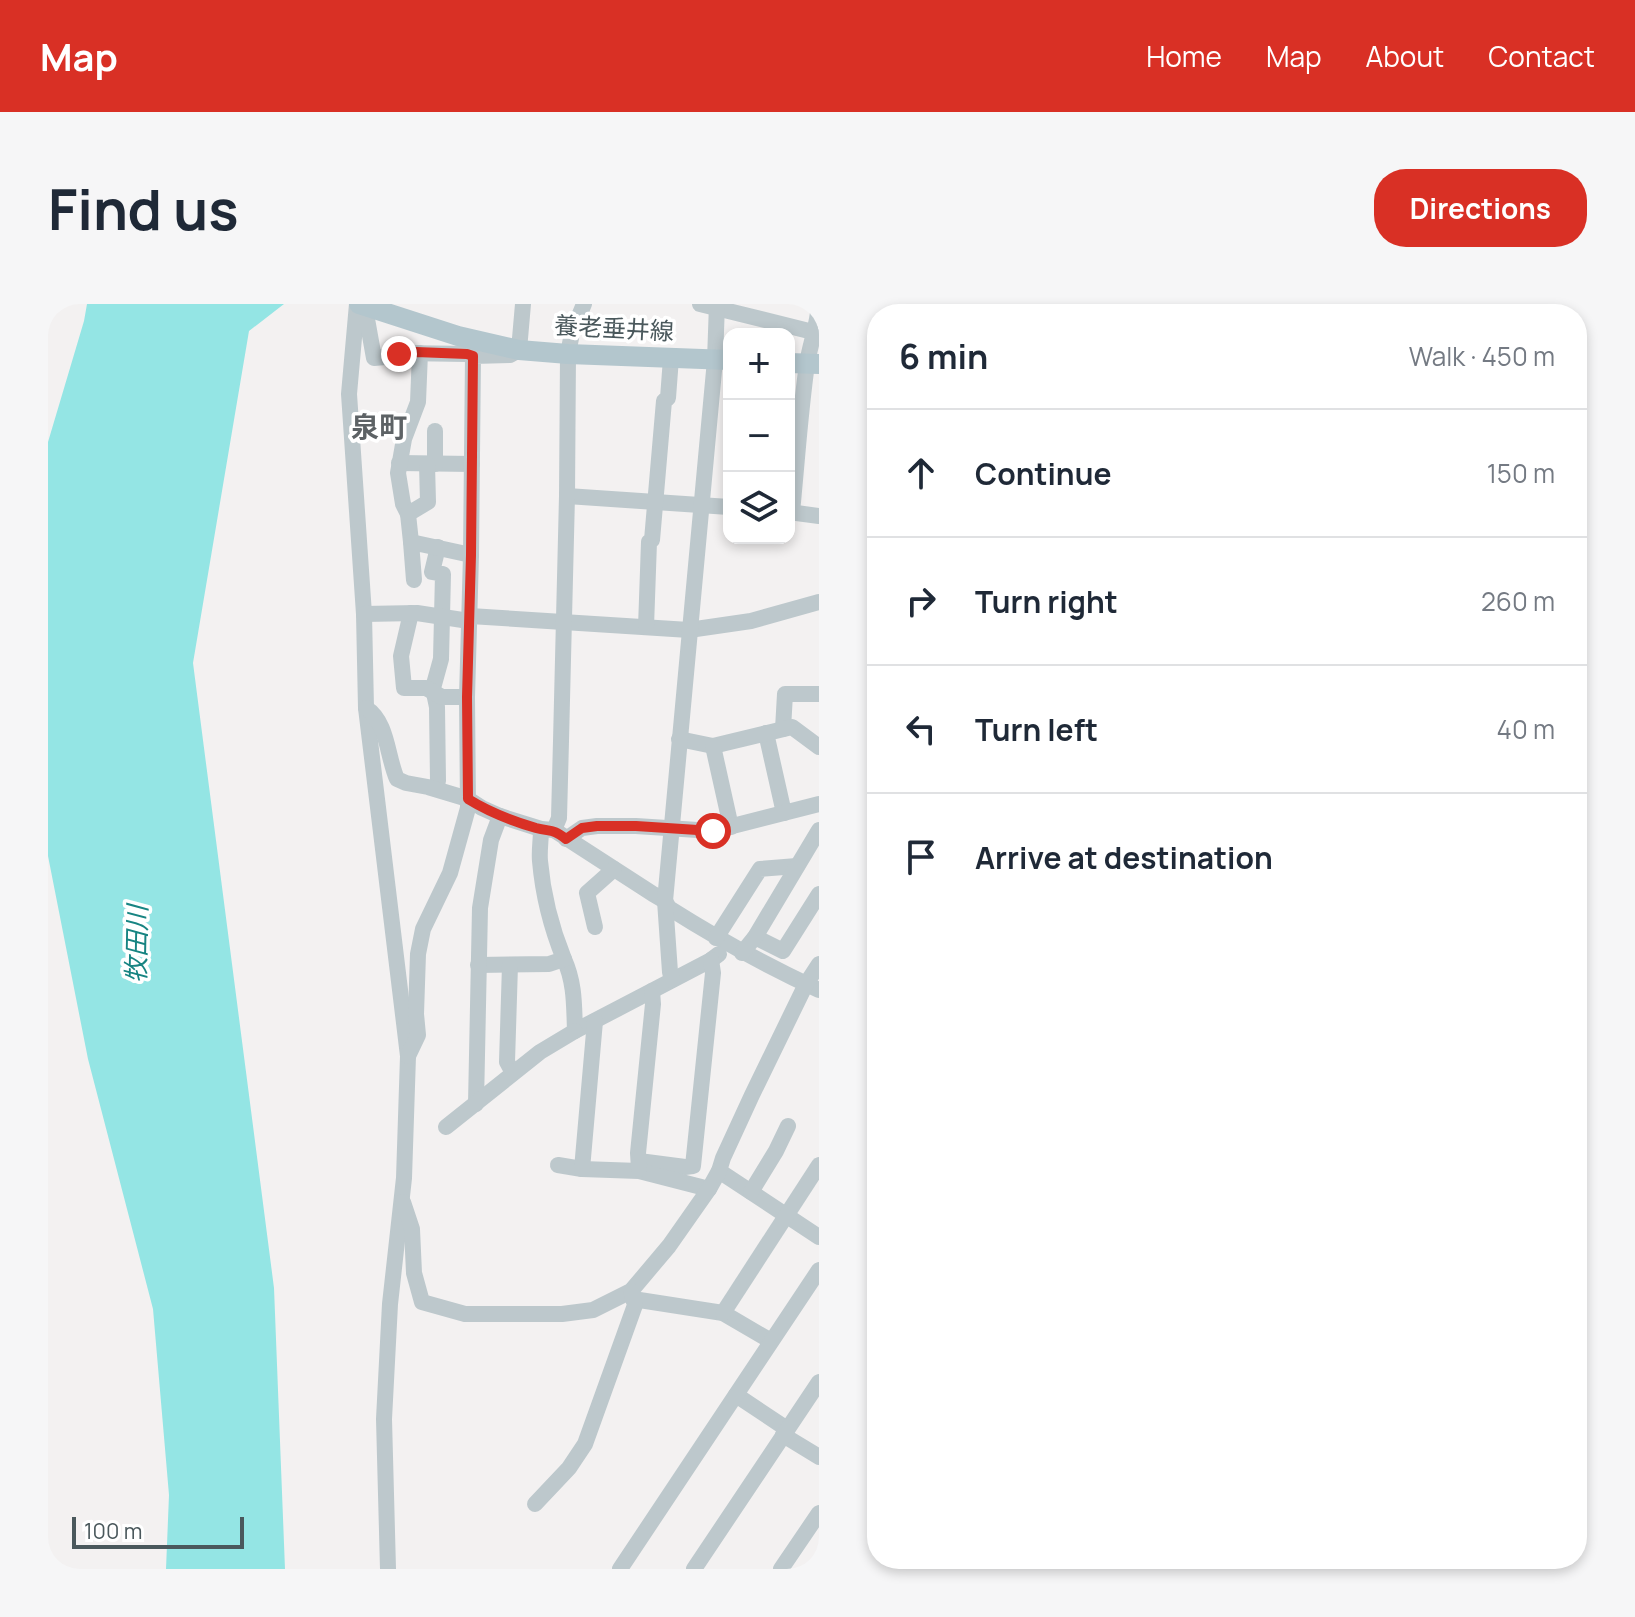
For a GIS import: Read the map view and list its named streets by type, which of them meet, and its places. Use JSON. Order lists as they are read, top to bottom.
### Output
{
  "streets": {
    "main road": ["養老垂井線"]
  },
  "districts": ["泉町"],
  "water": ["牧田川"],
  "scale_bar": "100 m",
  "page": {
    "header": "Map",
    "nav": [
      "Home",
      "Map",
      "About",
      "Contact"
    ],
    "buttons": "Directions",
    "title": "Find us",
    "heading": ["6 min", "Walk · 450 m"],
    "map_buttons": ["+", "−"],
    "list": [
      ["Continue", "150 m"],
      ["Turn right", "260 m"],
      ["Turn left", "40 m"],
      "Arrive at destination"
    ],
    "scale": "100 m"
  }
}
